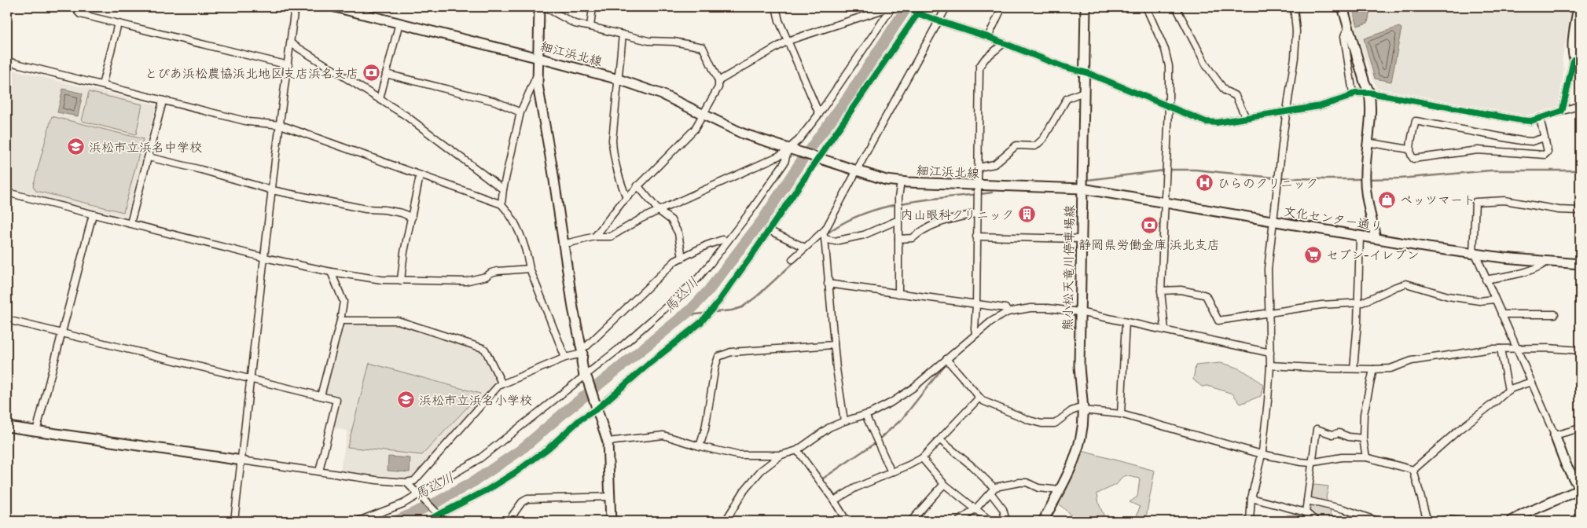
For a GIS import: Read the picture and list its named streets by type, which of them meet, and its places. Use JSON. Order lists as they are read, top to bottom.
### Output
{
  "streets": {
    "street": ["細江浜北線", "文化センター通り", "熊小松天竜川停車場線"]
  },
  "crossings": [
    ["細江浜北線", "文化センター通り"],
    ["細江浜北線", "熊小松天竜川停車場線"],
    ["文化センター通り", "熊小松天竜川停車場線"]
  ],
  "water": ["馬込川"],
  "places": {
    "bank": ["とぴあ浜松農協浜北地区支店浜名支店", "静岡県労働金庫 浜北支店"],
    "school or university": ["浜松市立浜名中学校", "浜松市立浜名小学校"],
    "hospital": ["ひらのクリニック"],
    "shop": ["ペッツマート"],
    "building": ["内山眼科クリニック"],
    "supermarket": ["セブン-イレブン"]
  }
}
